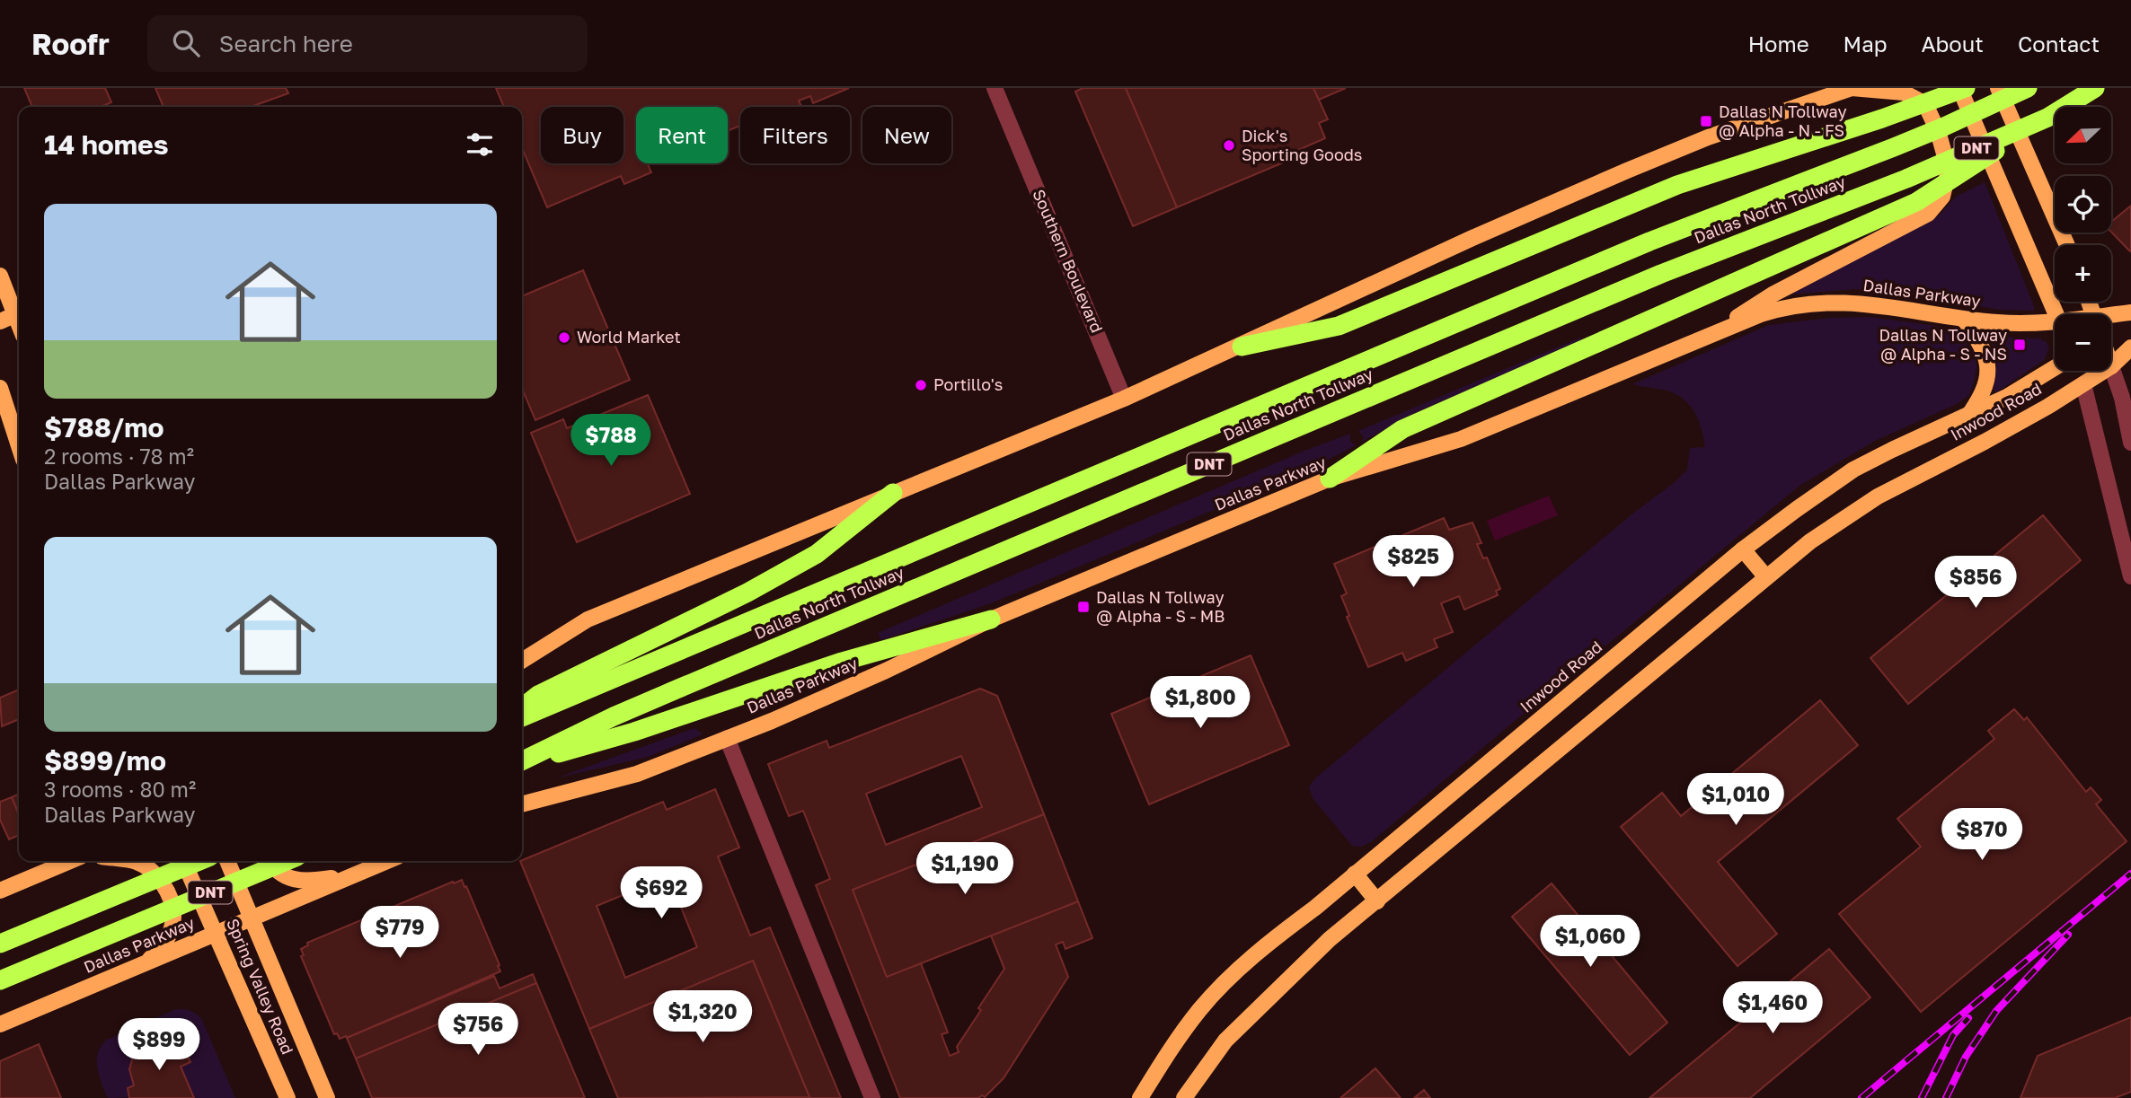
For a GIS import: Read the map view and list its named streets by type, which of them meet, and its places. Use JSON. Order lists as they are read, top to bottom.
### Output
{
  "streets": {
    "highway": ["DNT", "Dallas North Tollway"],
    "main road": ["Dallas Parkway", "Inwood Road", "Spring Valley Road"],
    "street": ["Southern Boulevard"]
  },
  "crossings": [
    ["Dallas Parkway", "Spring Valley Road"]
  ],
  "places": {
    "transit": ["Dallas N Tollway @ Alpha - N - FS", "Dallas N Tollway @ Alpha - S - NS", "Dallas N Tollway @ Alpha - S - MB"],
    "other": ["Dick's Sporting Goods", "World Market", "Portillo's"]
  },
  "north": "bottom left",
  "page": {
    "header": "Roofr",
    "search": "Search here",
    "nav": [
      "Home",
      "Map",
      "About",
      "Contact"
    ],
    "map_buttons": ["+", "−"],
    "chip": [
      "Buy",
      "Rent",
      "Filters",
      "New"
    ],
    "heading": "14 homes",
    "list": [
      {
        "name": "$788/mo",
        "note": "2 rooms · 78 m² · Dallas Parkway"
      },
      {
        "name": "$899/mo",
        "note": "3 rooms · 80 m² · Dallas Parkway"
      }
    ],
    "price": [
      "$788",
      "$825",
      "$856",
      "$1,800",
      "$1,010",
      "$870",
      "$1,190",
      "$692",
      "$779",
      "$1,060",
      "$1,460",
      "$1,320",
      "$756",
      "$899"
    ]
  }
}
